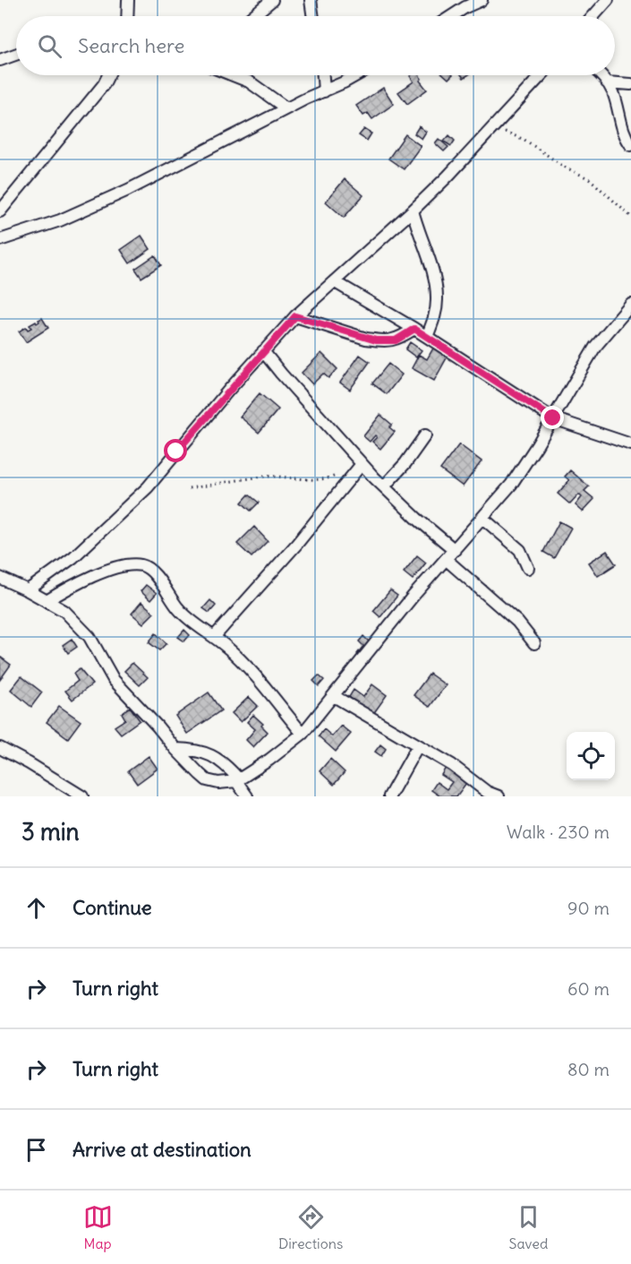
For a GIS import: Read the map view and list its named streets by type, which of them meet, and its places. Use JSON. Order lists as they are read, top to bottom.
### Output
{
  "page": {
    "search": "Search here",
    "heading": ["3 min", "Walk · 230 m"],
    "list": [
      ["Continue", "90 m"],
      ["Turn right", "60 m"],
      ["Turn right", "80 m"],
      "Arrive at destination"
    ],
    "nav": ["Map", "Directions", "Saved"]
  }
}
